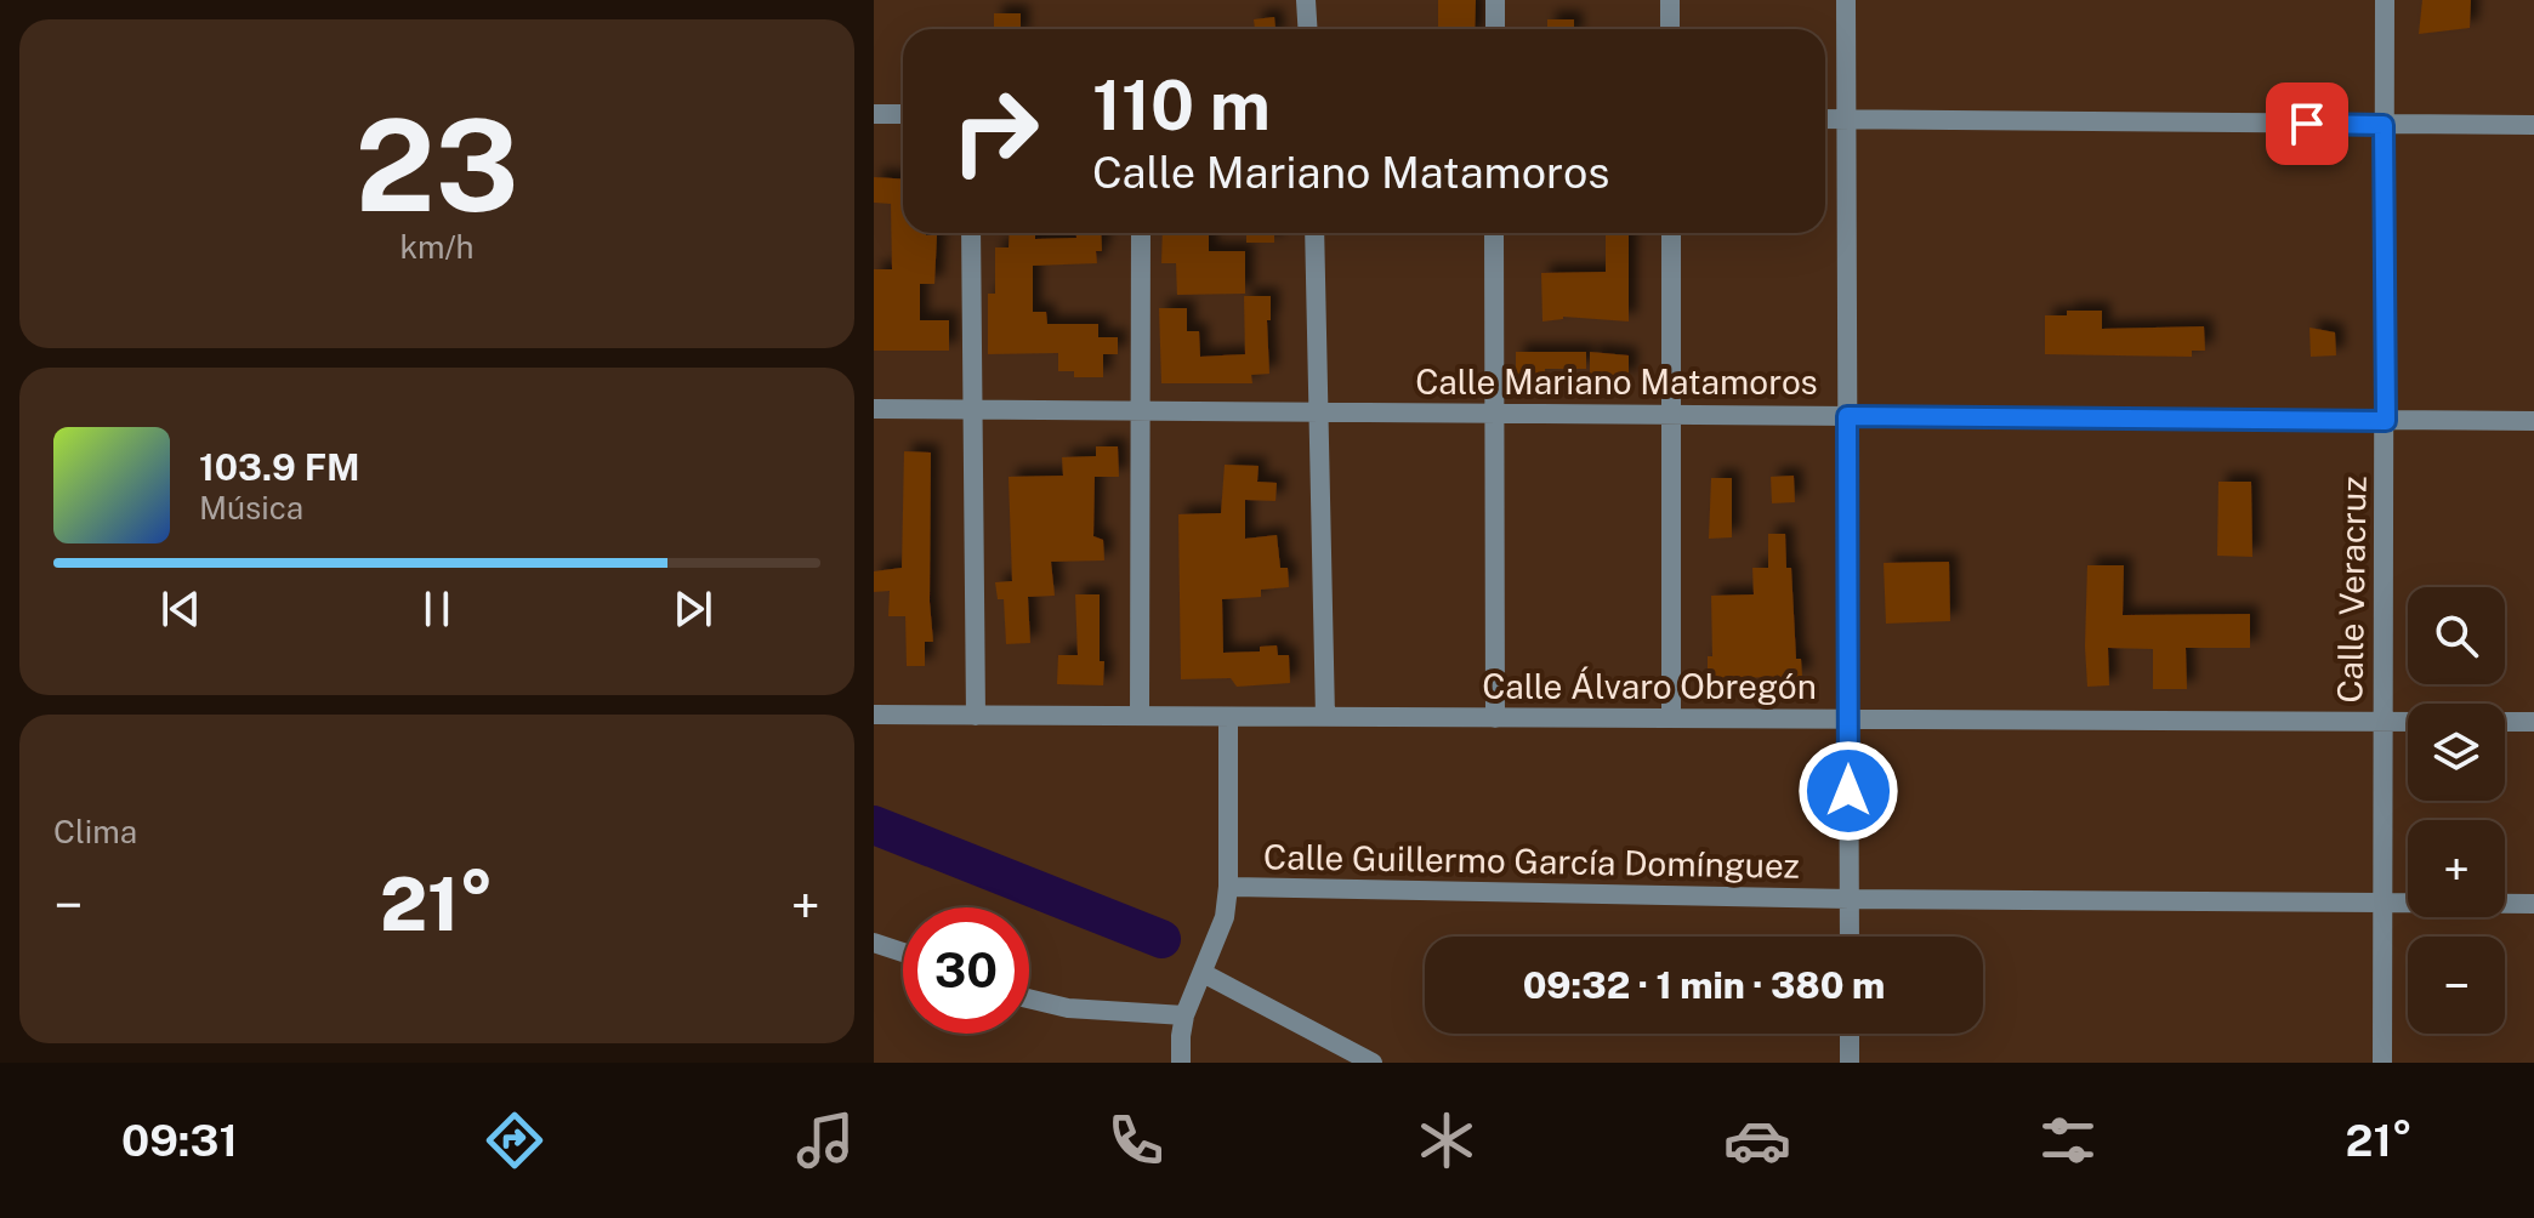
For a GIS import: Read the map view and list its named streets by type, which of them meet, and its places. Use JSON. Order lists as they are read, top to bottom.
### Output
{
  "streets": {
    "street": [
      "Calle Mariano Matamoros",
      "Calle Veracruz",
      "Calle Álvaro Obregón",
      "Calle Guillermo García Domínguez"
    ]
  },
  "crossings": [
    ["Calle Mariano Matamoros", "Calle Veracruz"],
    ["Calle Veracruz", "Calle Álvaro Obregón"],
    ["Calle Veracruz", "Calle Guillermo García Domínguez"]
  ],
  "page": {
    "tile": [
      ["23", "km/h"],
      "Clima"
    ],
    "turn": ["110 m", "Calle Mariano Matamoros"],
    "song": ["103.9 FM", "Música"],
    "map_buttons": ["+", "−"],
    "heat": ["−", "21°", "+"],
    "limit": "30",
    "trip": "09:32 · 1 min · 380 m",
    "tabs": ["09:31", "21°"]
  }
}
